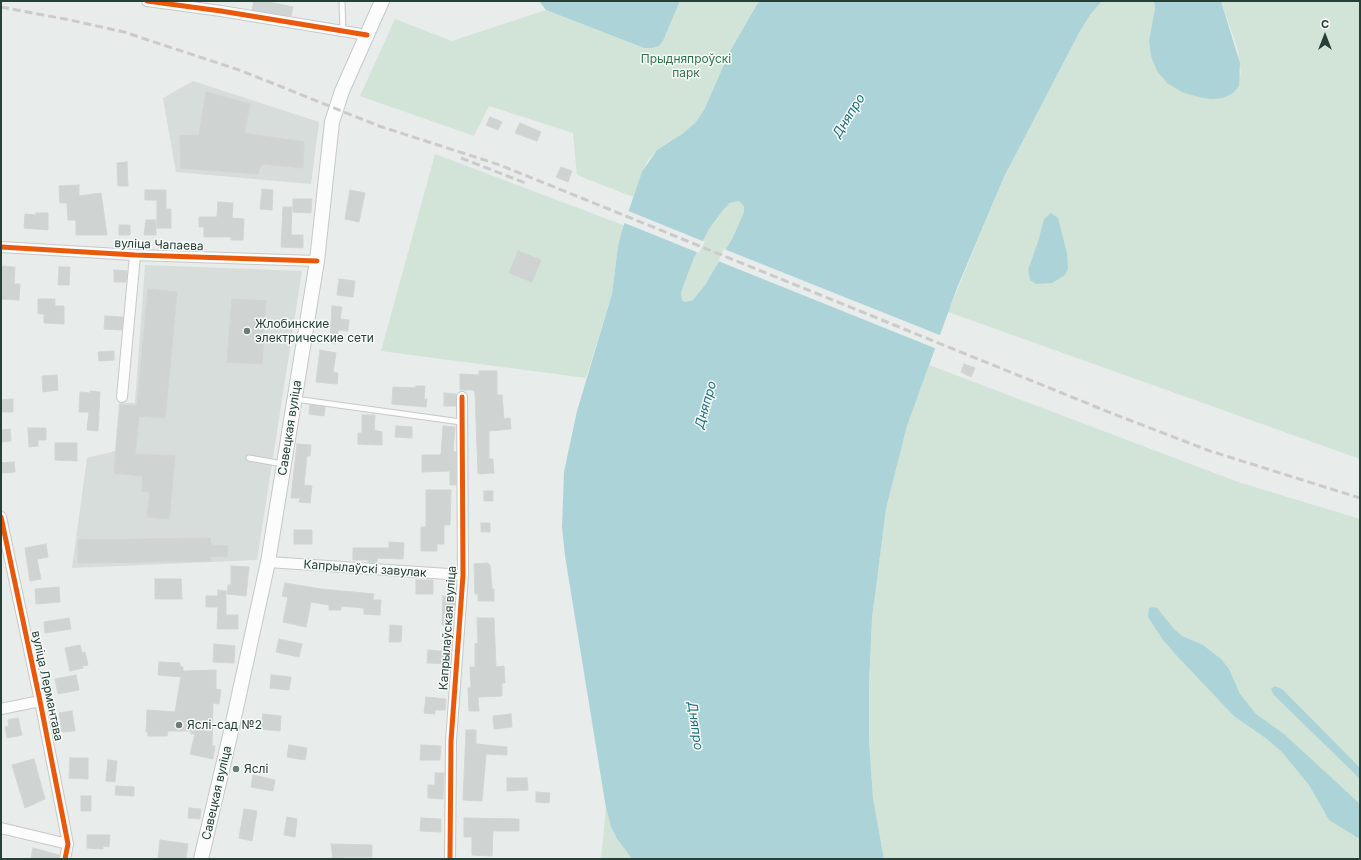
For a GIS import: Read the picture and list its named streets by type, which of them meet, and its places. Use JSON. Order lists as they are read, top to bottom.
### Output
{
  "streets": {
    "main road": ["Савецкая вуліца"],
    "street": [
      "вуліца Чапаева",
      "Капрылаўскі завулак",
      "Капрылаўская вуліца",
      "вуліца Лермантава"
    ]
  },
  "crossings": [
    ["вуліца Чапаева", "Савецкая вуліца"],
    ["Савецкая вуліца", "Капрылаўскі завулак"],
    ["Капрылаўскі завулак", "Капрылаўская вуліца"]
  ],
  "water": ["Дняпро"],
  "parks": ["Прыдняпроўскі парк"],
  "places": ["Жлобинские электрические сети", "Яслі-сад №2", "Яслі"],
  "north": "top"
}
